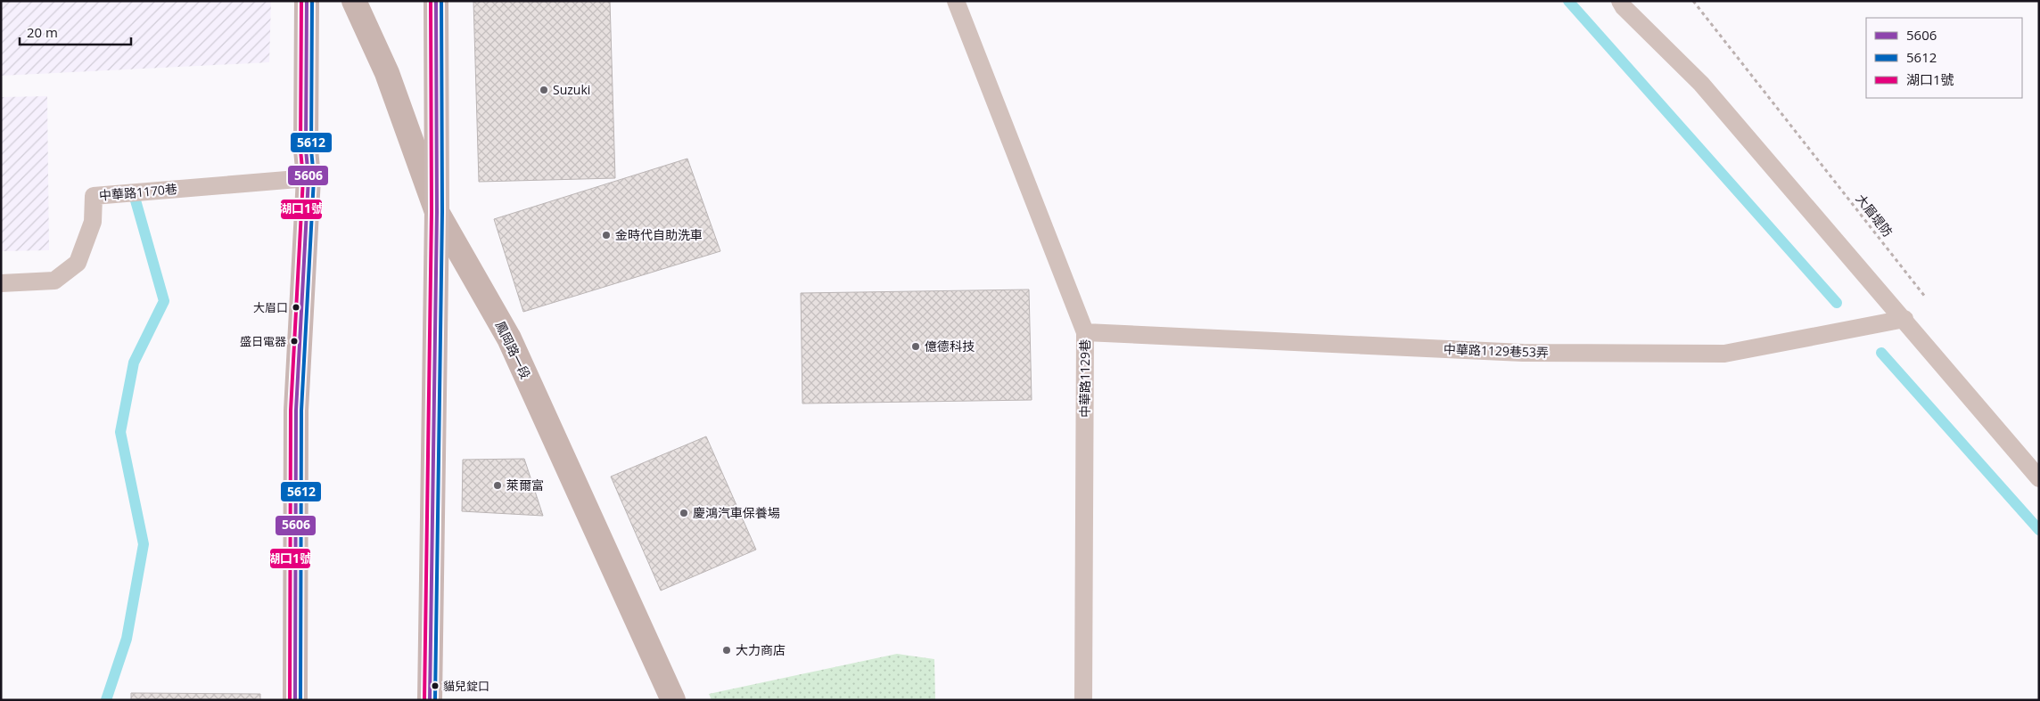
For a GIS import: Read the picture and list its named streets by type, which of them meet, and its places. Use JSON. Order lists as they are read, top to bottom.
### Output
{
  "streets": {
    "street": ["鳳岡路一段"],
    "lane": ["中華路1170巷", "中華路1129巷53弄", "中華路1129巷"],
    "path": ["大眉堤防"]
  },
  "crossings": [
    ["中華路1129巷53弄", "中華路1129巷"]
  ],
  "places": [
    "Suzuki",
    "金時代自助洗車",
    "大眉口",
    "盛日電器",
    "億德科技",
    "萊爾富",
    "慶鴻汽車保養場",
    "大力商店",
    "貓兒錠口"
  ],
  "lines": ["transit line 5606", "transit line 5612", "transit line 湖口1號"],
  "legend": ["5606", "5612", "湖口1號"],
  "scale_bar": "20 m"
}
